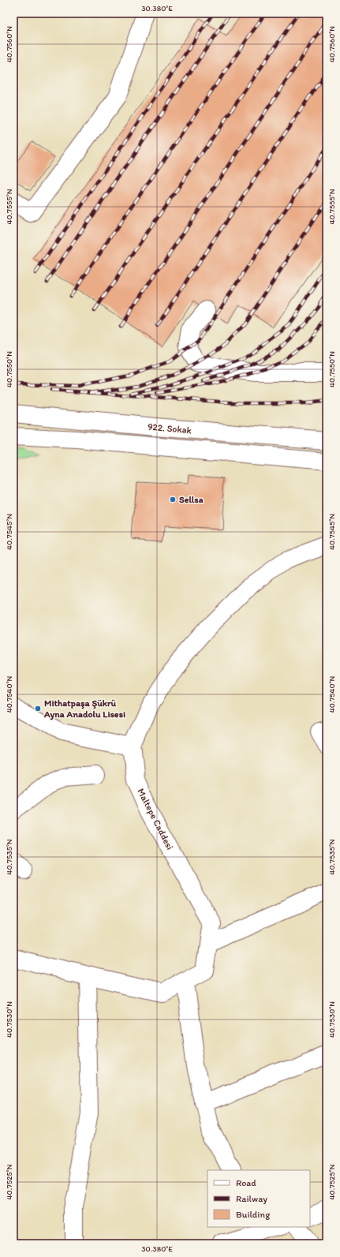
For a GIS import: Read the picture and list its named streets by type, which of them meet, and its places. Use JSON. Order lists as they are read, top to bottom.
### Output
{
  "streets": {
    "street": ["922. Sokak", "Maltepe Caddesi"]
  },
  "places": ["Sellsa", "Mithatpaşa Şükrü Ayna Anadolu Lisesi"],
  "legend": ["Road", "Railway", "Building"],
  "coordinates": [
    "30.380°E",
    "40.7560°N",
    "40.7555°N",
    "40.7550°N",
    "40.7545°N",
    "40.7540°N",
    "40.7535°N",
    "40.7530°N",
    "40.7525°N"
  ]
}
